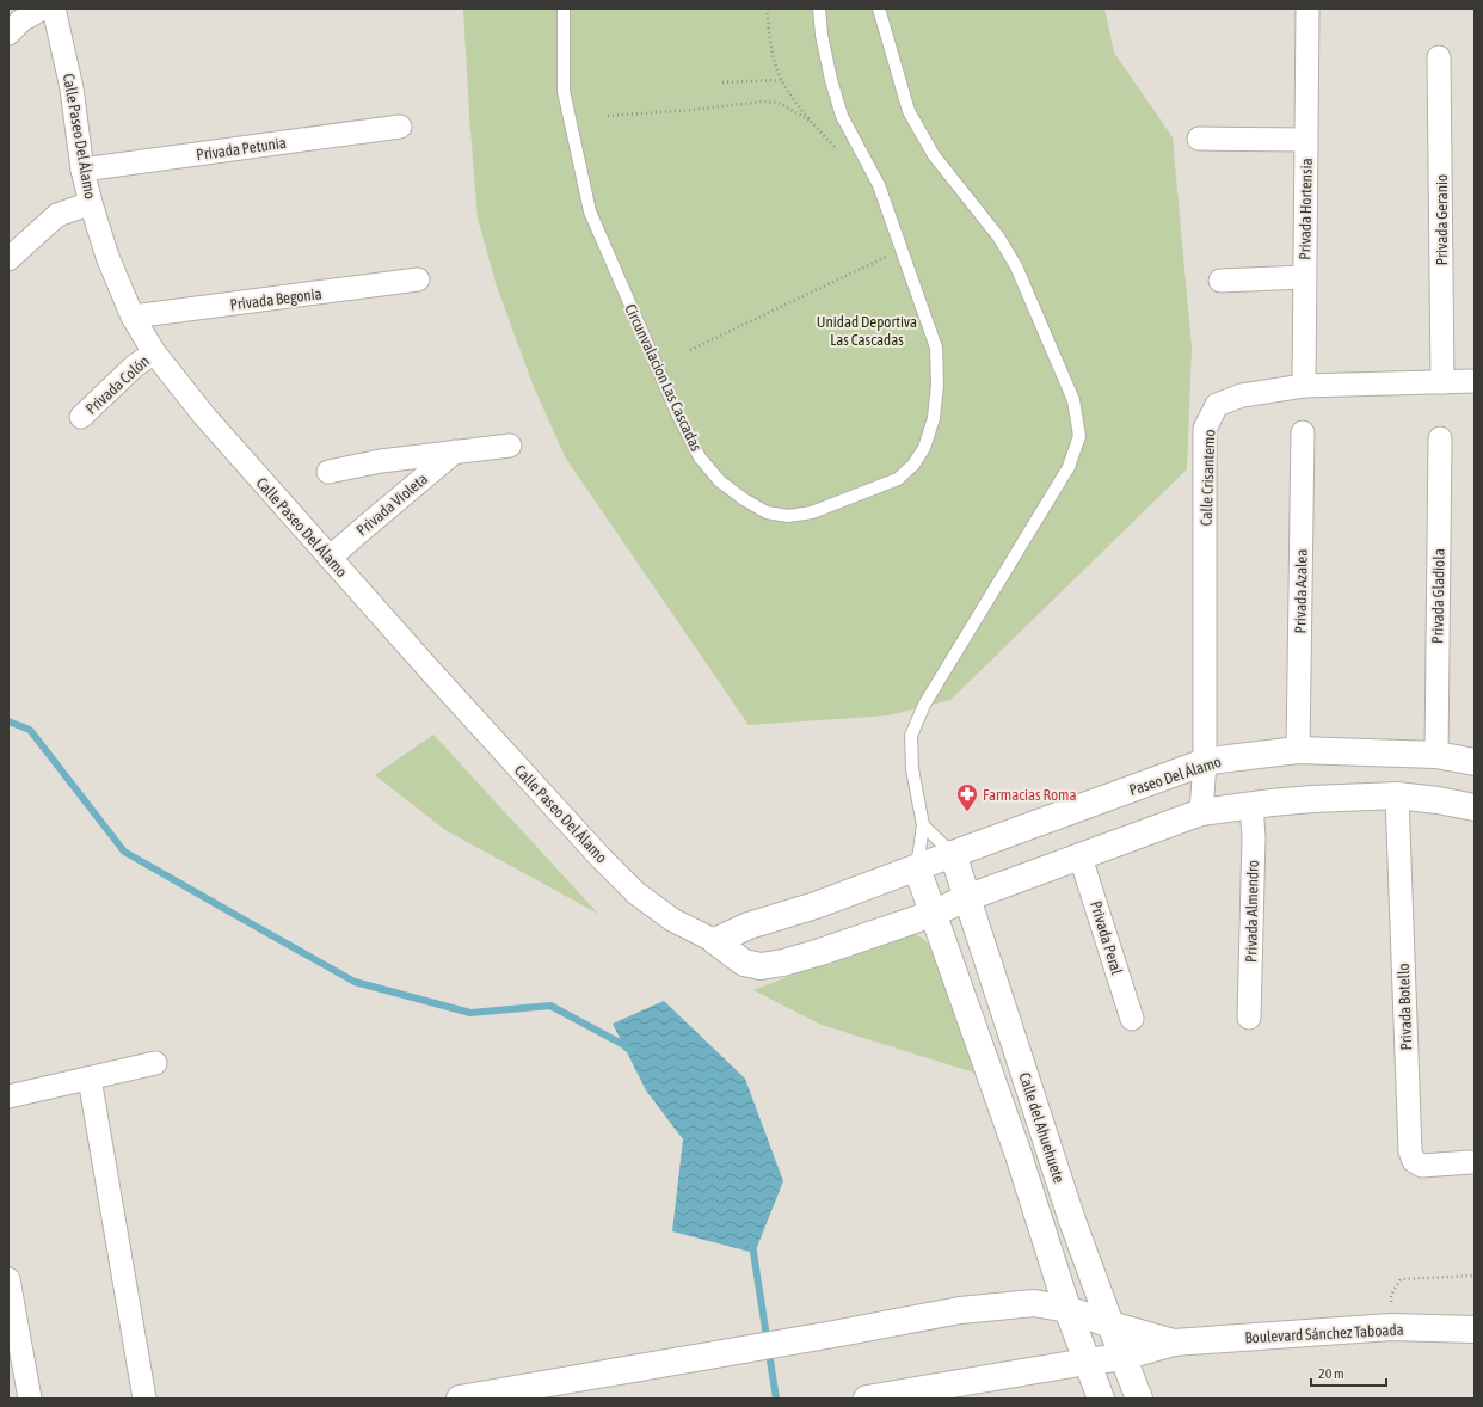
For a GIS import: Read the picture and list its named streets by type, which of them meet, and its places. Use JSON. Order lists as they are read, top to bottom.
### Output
{
  "streets": {
    "street": [
      "Calle Paseo Del Álamo",
      "Privada Petunia",
      "Privada Hortensia",
      "Privada Geranio",
      "Privada Begonia",
      "Privada Colón",
      "Calle Crisantemo",
      "Privada Violeta",
      "Privada Azalea",
      "Privada Gladiola",
      "Paseo Del Álamo",
      "Privada Almendro",
      "Privada Peral",
      "Privada Botello",
      "Calle del Ahuehuete",
      "Boulevard Sánchez Taboada"
    ],
    "lane": ["Circunvalacion Las Cascadas"]
  },
  "crossings": [
    ["Calle Paseo Del Álamo", "Privada Petunia"],
    ["Calle Paseo Del Álamo", "Privada Begonia"],
    ["Calle Paseo Del Álamo", "Privada Colón"],
    ["Calle Paseo Del Álamo", "Privada Violeta"],
    ["Calle Paseo Del Álamo", "Calle del Ahuehuete"],
    ["Privada Hortensia", "Calle Crisantemo"],
    ["Privada Geranio", "Calle Crisantemo"],
    ["Calle Crisantemo", "Paseo Del Álamo"],
    ["Privada Azalea", "Paseo Del Álamo"],
    ["Privada Gladiola", "Paseo Del Álamo"],
    ["Paseo Del Álamo", "Calle del Ahuehuete"]
  ],
  "parks": ["Unidad Deportiva Las Cascadas"],
  "places": {
    "pharmacy": ["Farmacias Roma"]
  },
  "scale_bar": "20 m"
}
